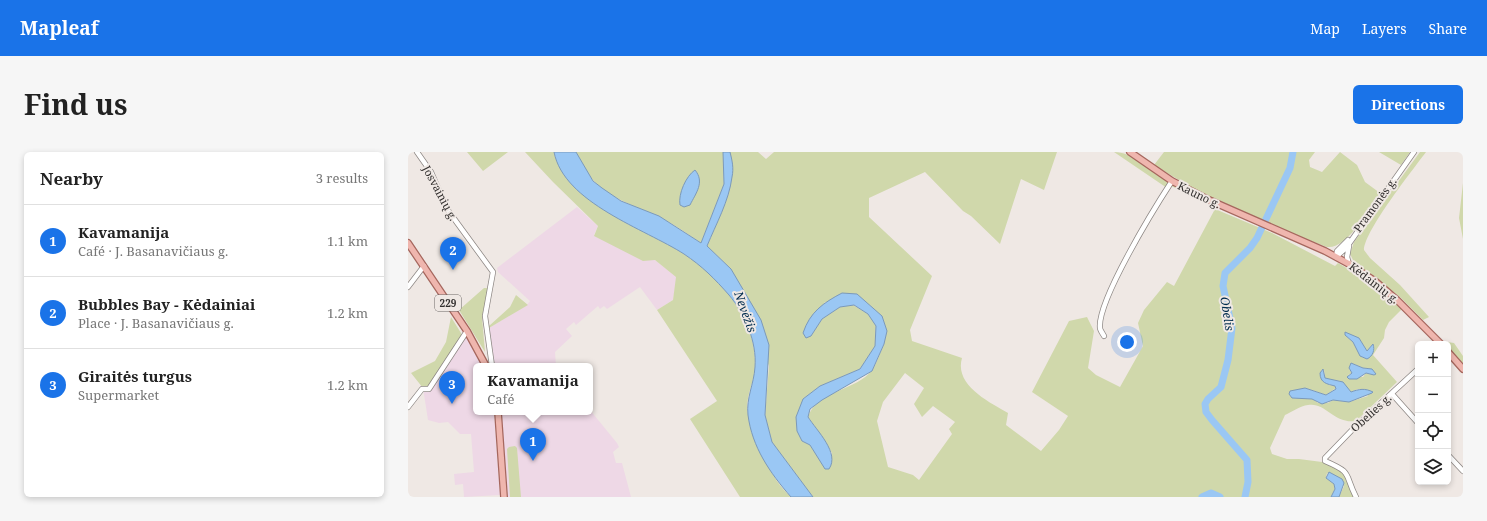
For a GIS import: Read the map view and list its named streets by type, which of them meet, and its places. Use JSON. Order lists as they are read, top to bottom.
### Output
{
  "streets": {
    "main road": ["Kauno g.", "Kėdainių g.", "229"],
    "street": ["Josvainių g.", "Pramonės g.", "Obelies g."]
  },
  "crossings": [
    ["Kauno g.", "Kėdainių g."],
    ["Pramonės g.", "Kėdainių g."]
  ],
  "water": ["Nevėžis", "Obelis"],
  "page": {
    "header": "Mapleaf",
    "nav": ["Map", "Layers", "Share"],
    "title": "Find us",
    "buttons": "Directions",
    "heading": ["Nearby", "3 results"],
    "list": [
      {
        "mark": "1",
        "name": "Kavamanija",
        "note": "Café · J. Basanavičiaus g.",
        "value": "1.1 km"
      },
      {
        "mark": "2",
        "name": "Bubbles Bay - Kėdainiai",
        "note": "Place · J. Basanavičiaus g.",
        "value": "1.2 km"
      },
      {
        "mark": "3",
        "name": "Giraitės turgus",
        "note": "Supermarket",
        "value": "1.2 km"
      }
    ],
    "pins": ["2", "3", "1"],
    "map_buttons": ["+", "−"],
    "popup": ["Kavamanija", "Café"]
  }
}
